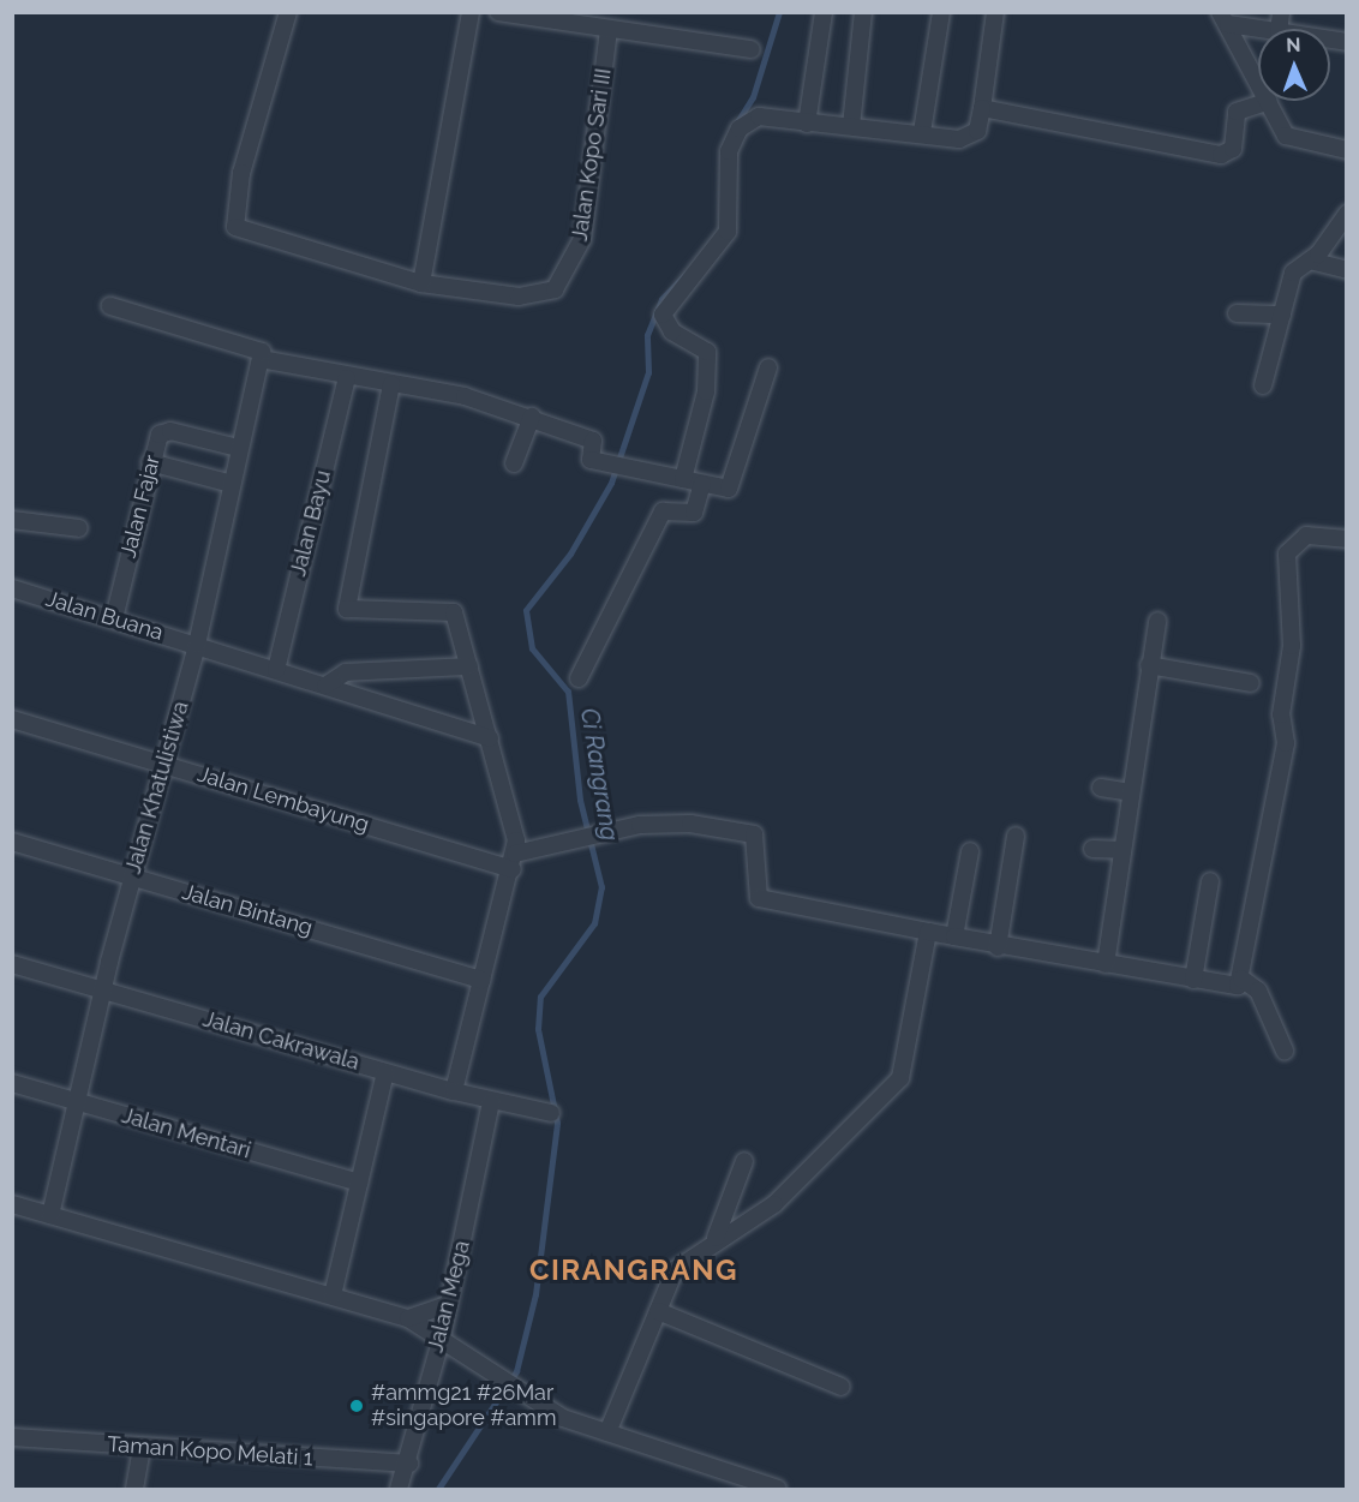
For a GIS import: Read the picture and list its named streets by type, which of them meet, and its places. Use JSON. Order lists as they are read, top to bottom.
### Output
{
  "streets": {
    "street": [
      "Jalan Kopo Sari III",
      "Jalan Fajar",
      "Jalan Bayu",
      "Jalan Buana",
      "Jalan Khatulistiwa",
      "Jalan Lembayung",
      "Jalan Bintang",
      "Jalan Cakrawala",
      "Jalan Mentari",
      "Jalan Mega",
      "Taman Kopo Melati 1"
    ]
  },
  "crossings": [
    ["Jalan Fajar", "Jalan Buana"],
    ["Jalan Fajar", "Jalan Khatulistiwa"],
    ["Jalan Bayu", "Jalan Buana"],
    ["Jalan Buana", "Jalan Khatulistiwa"],
    ["Jalan Khatulistiwa", "Jalan Lembayung"],
    ["Jalan Khatulistiwa", "Jalan Bintang"],
    ["Jalan Khatulistiwa", "Jalan Cakrawala"],
    ["Jalan Khatulistiwa", "Jalan Mentari"],
    ["Jalan Cakrawala", "Jalan Mega"],
    ["Jalan Mega", "Taman Kopo Melati 1"]
  ],
  "districts": ["CIRANGRANG"],
  "water": ["Ci Rangrang"],
  "places": ["#ammg21 #26Mar #singapore #amm"],
  "north": "top"
}
